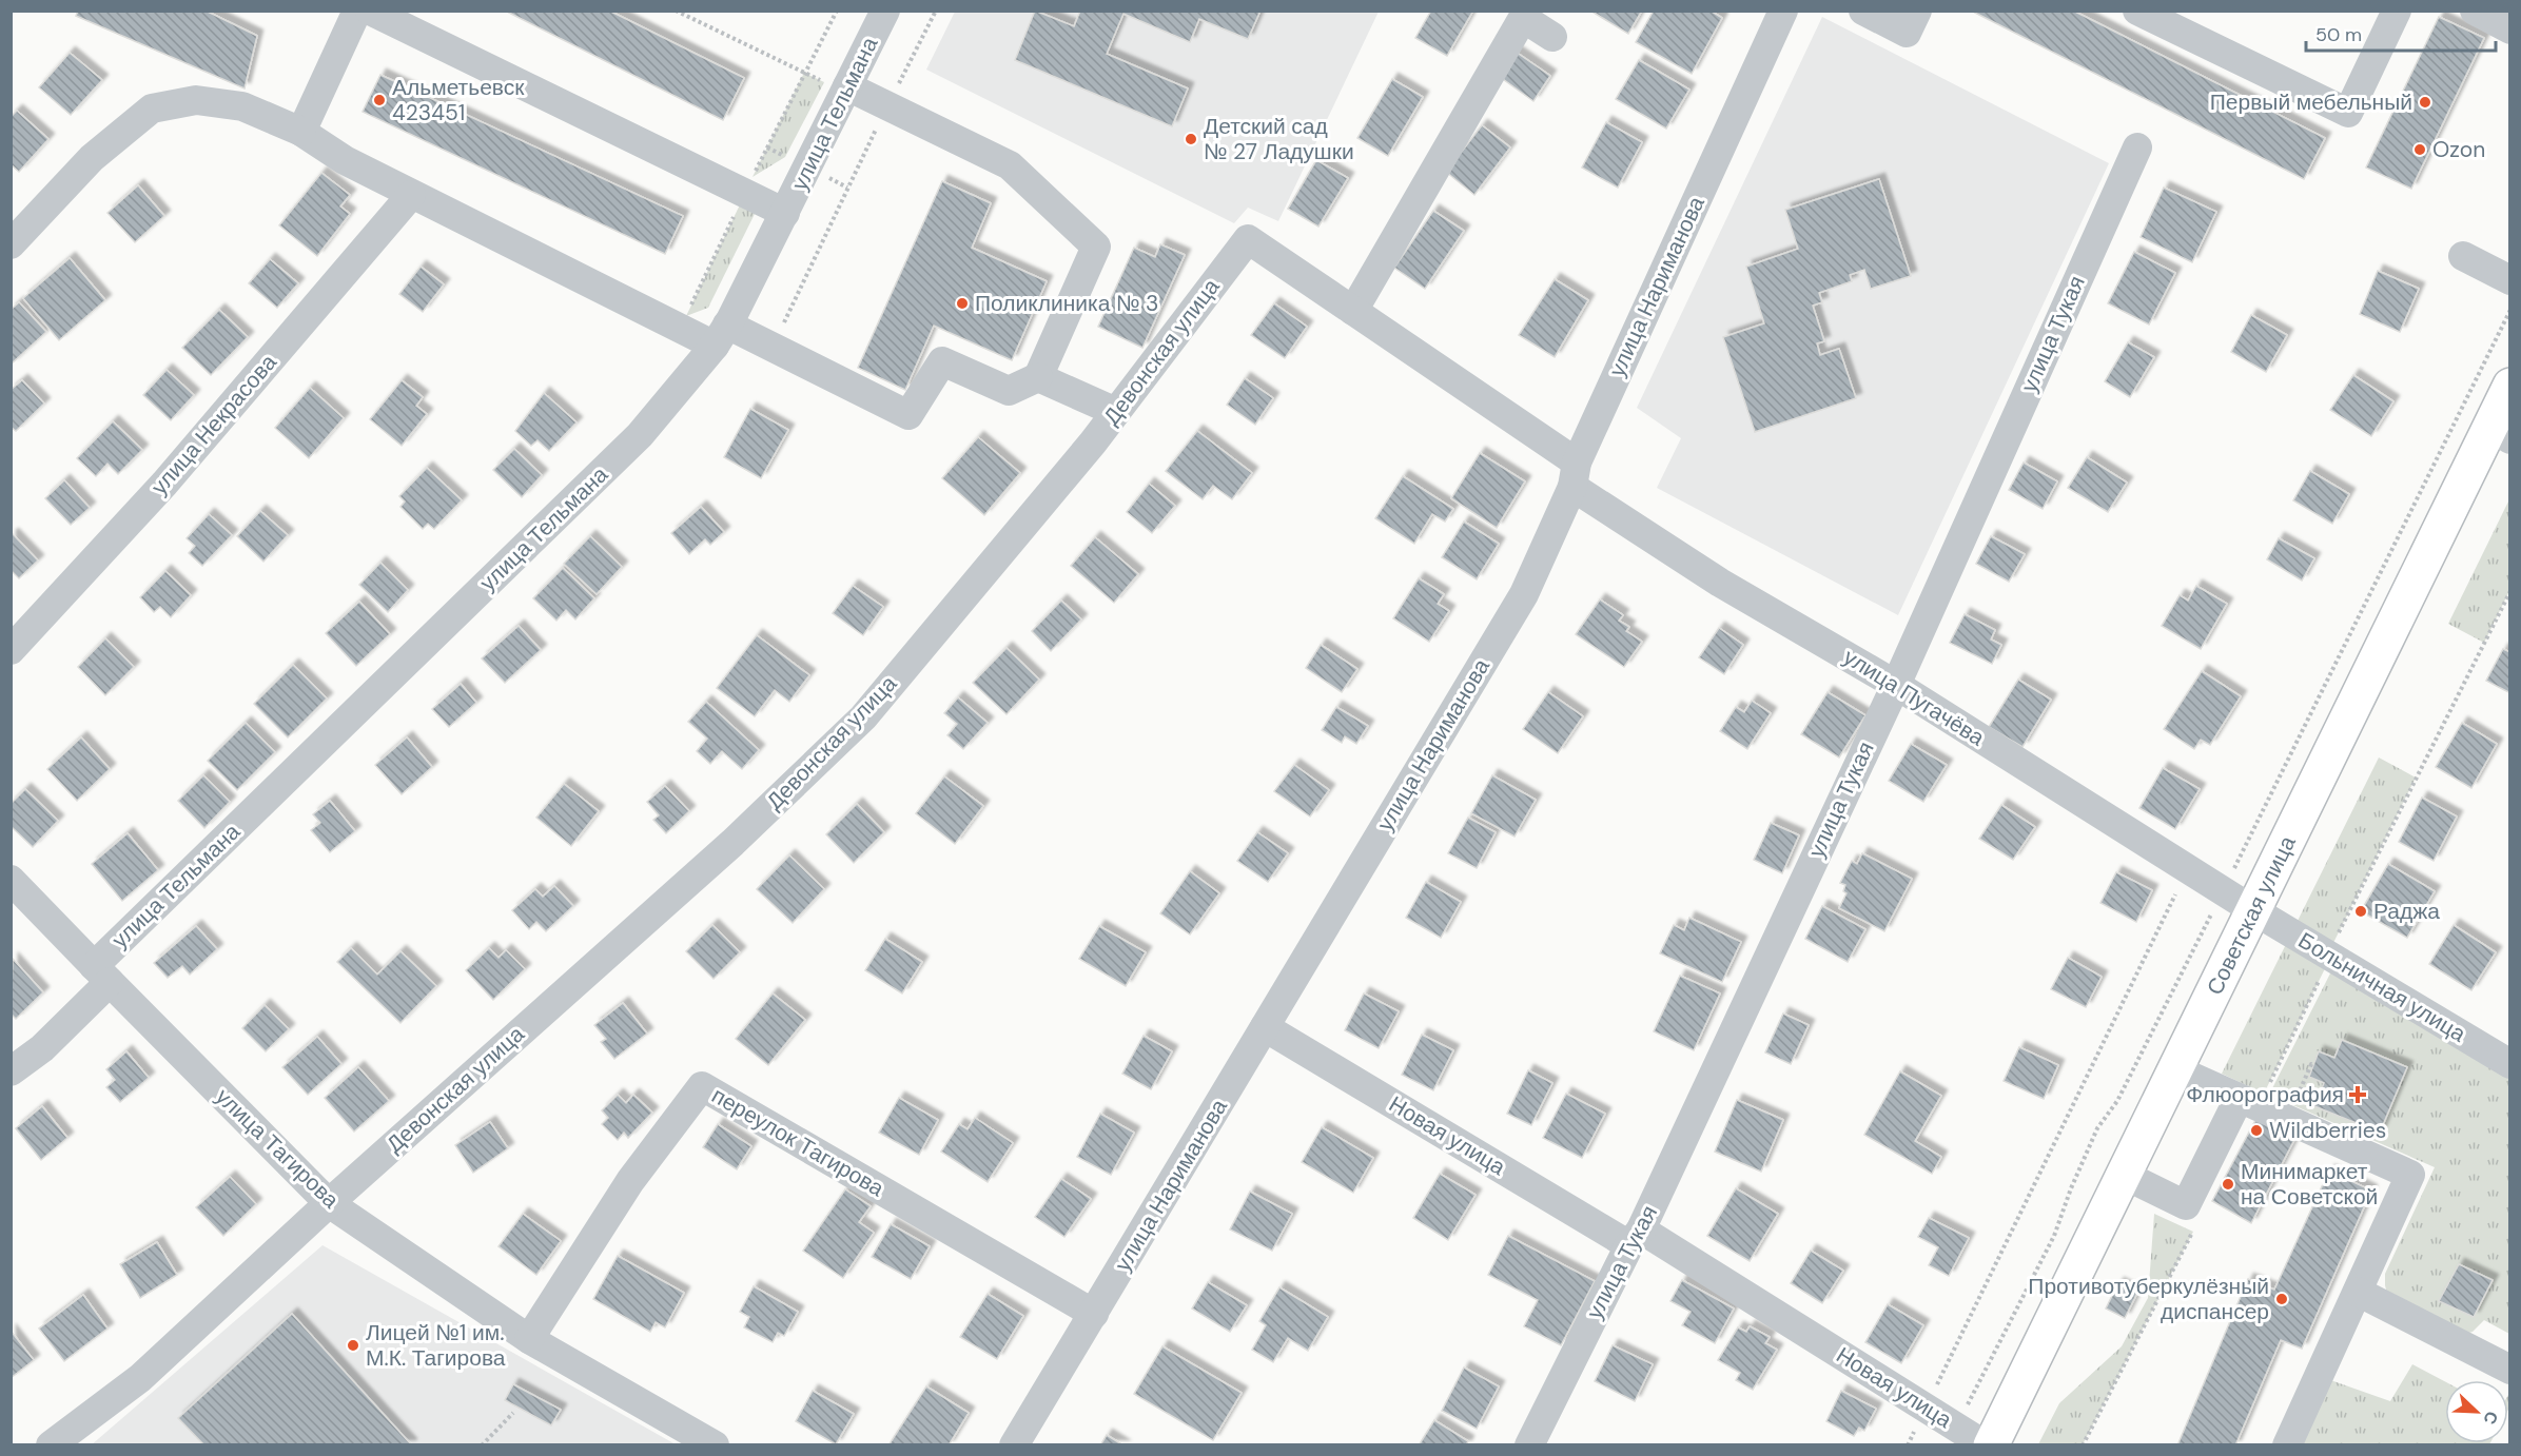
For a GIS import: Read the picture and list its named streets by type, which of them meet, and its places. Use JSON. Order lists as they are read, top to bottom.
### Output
{
  "streets": {
    "main road": ["Советская улица"],
    "street": [
      "улица Тельмана",
      "улица Нариманова",
      "улица Тукая",
      "Девонская улица",
      "улица Некрасова",
      "улица Пугачёва",
      "Больничная улица",
      "Новая улица",
      "переулок Тагирова",
      "улица Тагирова"
    ]
  },
  "crossings": [
    ["улица Тельмана", "улица Тагирова"],
    ["улица Нариманова", "Девонская улица"],
    ["улица Нариманова", "улица Пугачёва"],
    ["улица Нариманова", "Новая улица"],
    ["улица Нариманова", "переулок Тагирова"],
    ["улица Тукая", "улица Пугачёва"],
    ["улица Тукая", "Новая улица"],
    ["Девонская улица", "улица Пугачёва"],
    ["Девонская улица", "улица Тагирова"],
    ["улица Пугачёва", "Советская улица"],
    ["улица Пугачёва", "Больничная улица"],
    ["Советская улица", "Больничная улица"],
    ["Советская улица", "Новая улица"],
    ["переулок Тагирова", "улица Тагирова"]
  ],
  "places": {
    "other": [
      "Альметьевск 423451",
      "Первый мебельный",
      "Детский сад № 27 Ладушки",
      "Ozon",
      "Поликлиника № 3",
      "Раджа",
      "Wildberries",
      "Минимаркет на Советской",
      "Противотуберкулёзный диспансер",
      "Лицей №1 им. М.К. Тагирова"
    ],
    "health": ["Флюорография"]
  },
  "scale_bar": "50 m",
  "north": "bottom right"
}
